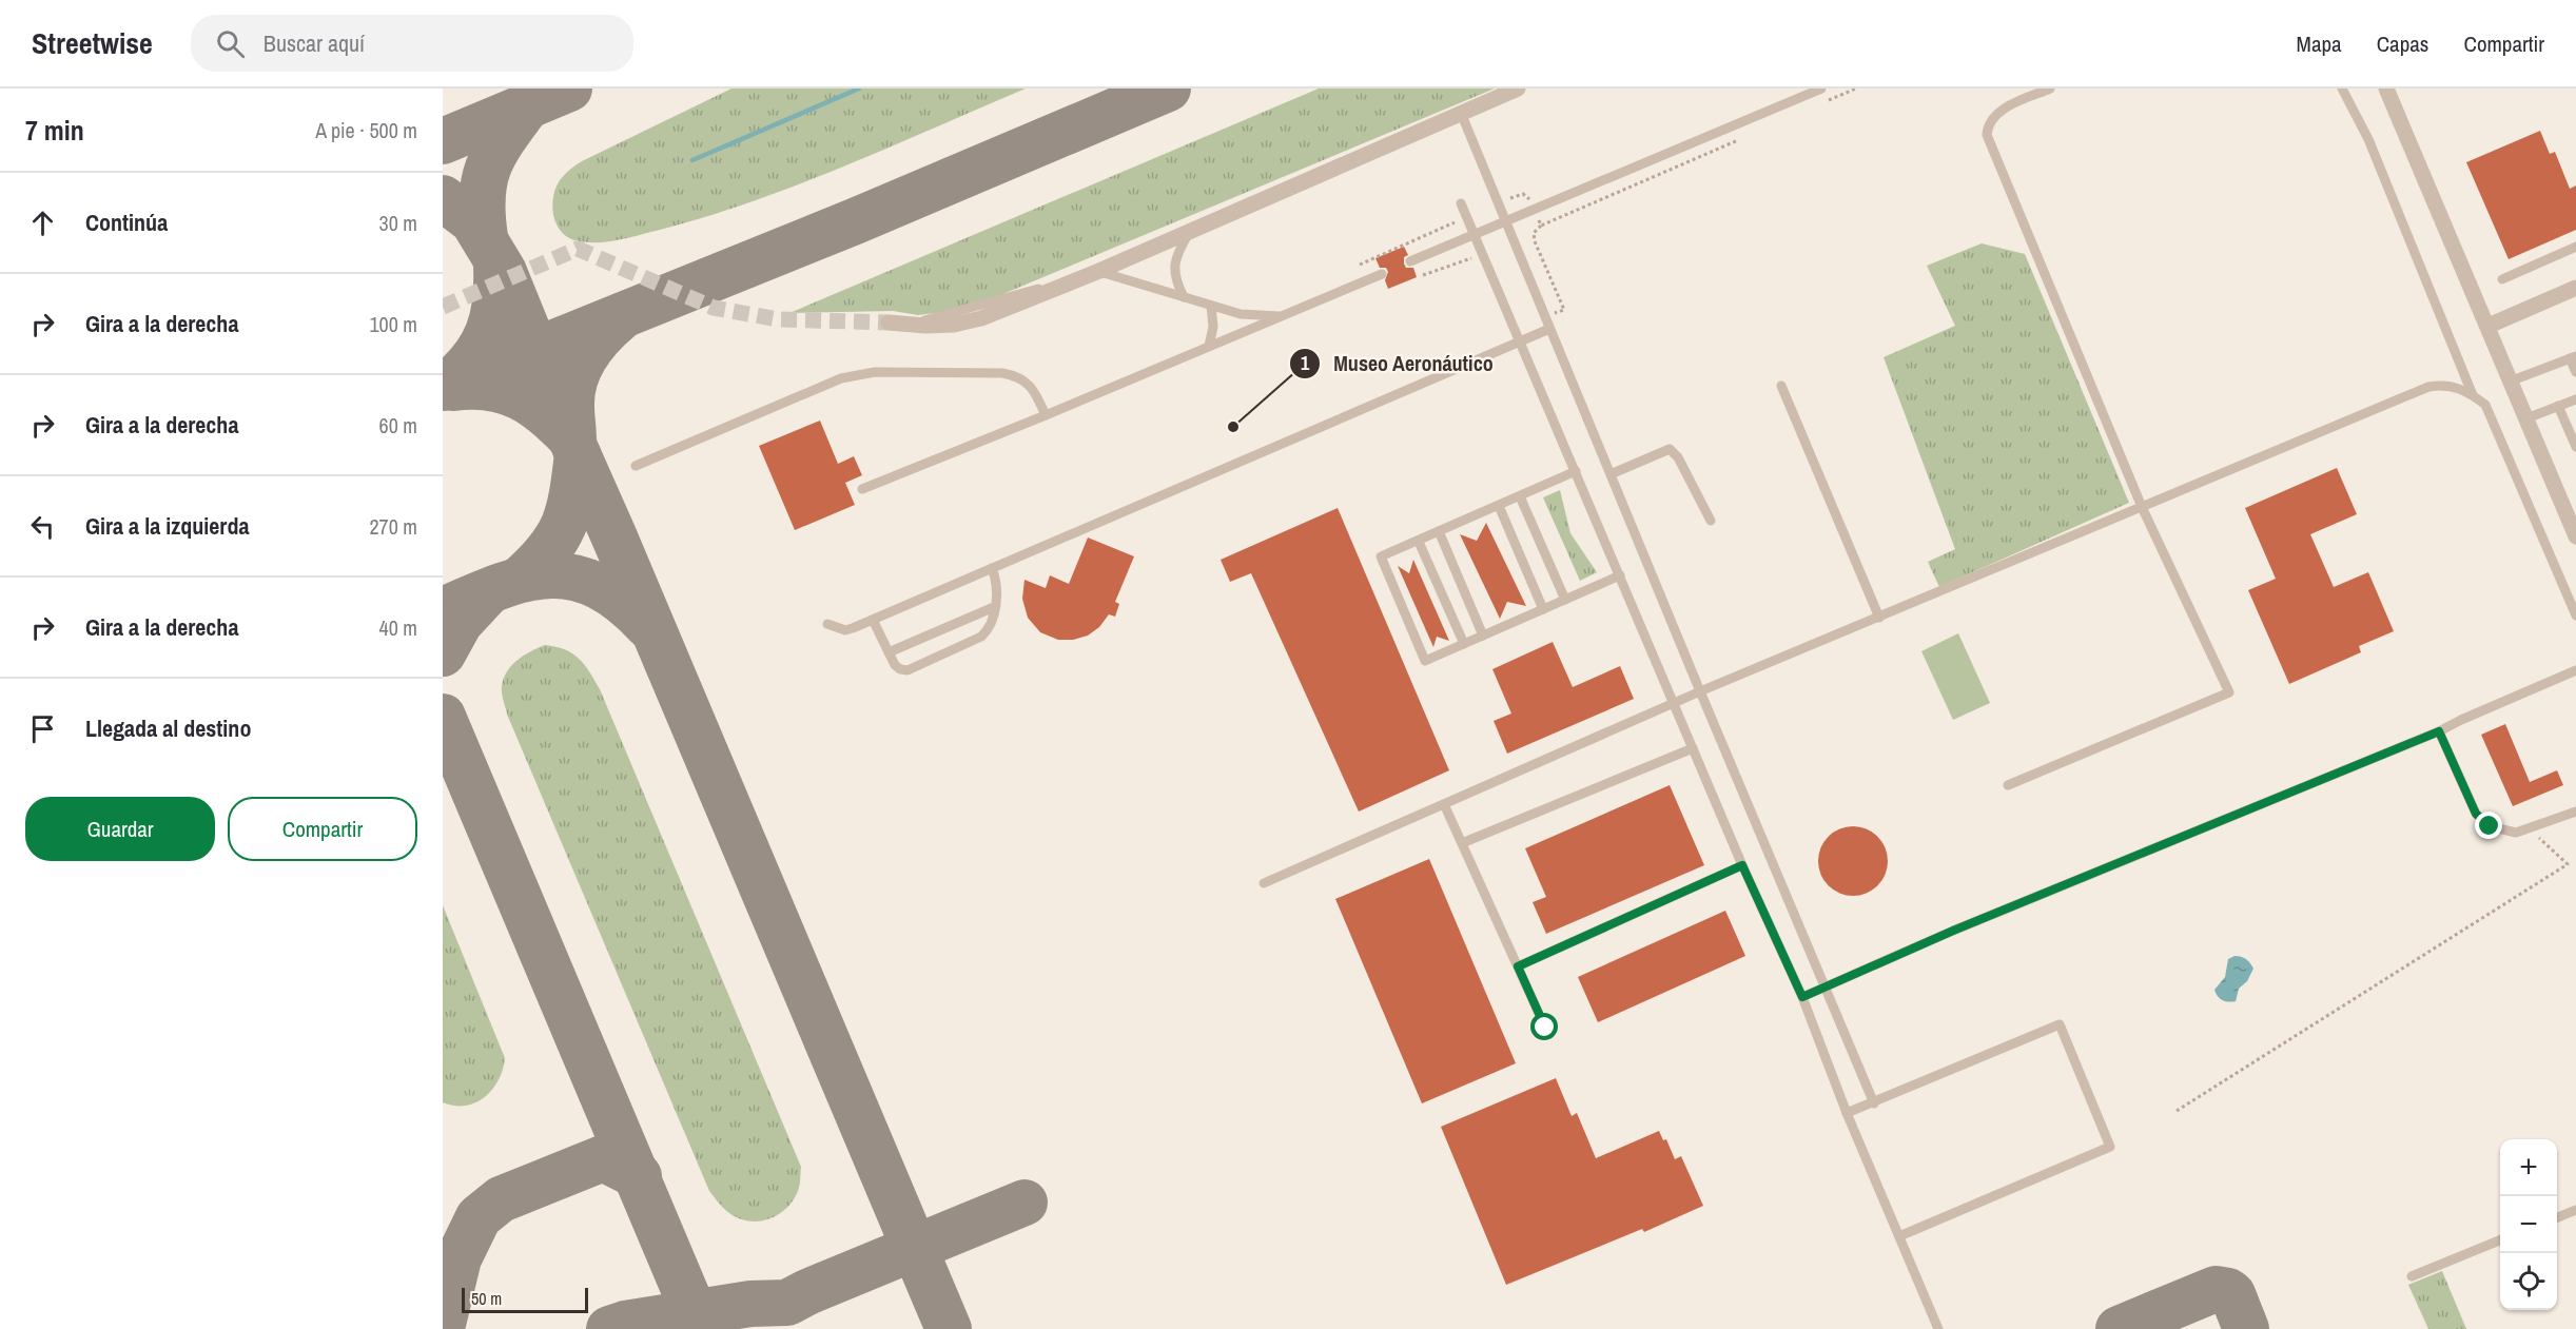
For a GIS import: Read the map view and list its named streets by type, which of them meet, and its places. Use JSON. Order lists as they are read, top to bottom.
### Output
{
  "places": ["Museo Aeronáutico"],
  "scale_bar": "50 m",
  "page": {
    "header": "Streetwise",
    "search": "Buscar aquí",
    "nav": ["Mapa", "Capas", "Compartir"],
    "heading": ["7 min", "A pie · 500 m"],
    "list": [
      ["Continúa", "30 m"],
      ["Gira a la derecha", "100 m"],
      ["Gira a la derecha", "60 m"],
      ["Gira a la izquierda", "270 m"],
      ["Gira a la derecha", "40 m"],
      "Llegada al destino"
    ],
    "buttons": ["Guardar", "Compartir"],
    "map_buttons": ["+", "−"],
    "scale": "50 m"
  }
}
